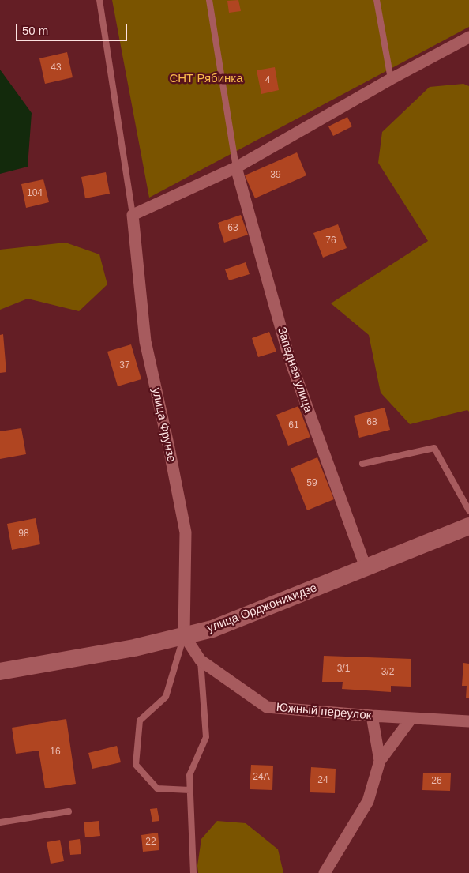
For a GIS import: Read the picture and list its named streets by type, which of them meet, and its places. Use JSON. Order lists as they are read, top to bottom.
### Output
{
  "streets": {
    "main road": ["улица Орджоникидзе"],
    "street": ["Западная улица", "улица Фрунзе", "Южный переулок"]
  },
  "crossings": [
    ["Западная улица", "улица Орджоникидзе"],
    ["улица Фрунзе", "улица Орджоникидзе"],
    ["улица Фрунзе", "Южный переулок"],
    ["улица Орджоникидзе", "Южный переулок"]
  ],
  "parks": ["СНТ Рябинка"],
  "house_numbers": [
    "43",
    "4",
    "39",
    "104",
    "63",
    "76",
    "37",
    "68",
    "61",
    "59",
    "98",
    "3/1",
    "3/2",
    "16",
    "24А",
    "24",
    "26",
    "22"
  ],
  "scale_bar": "50 m"
}
